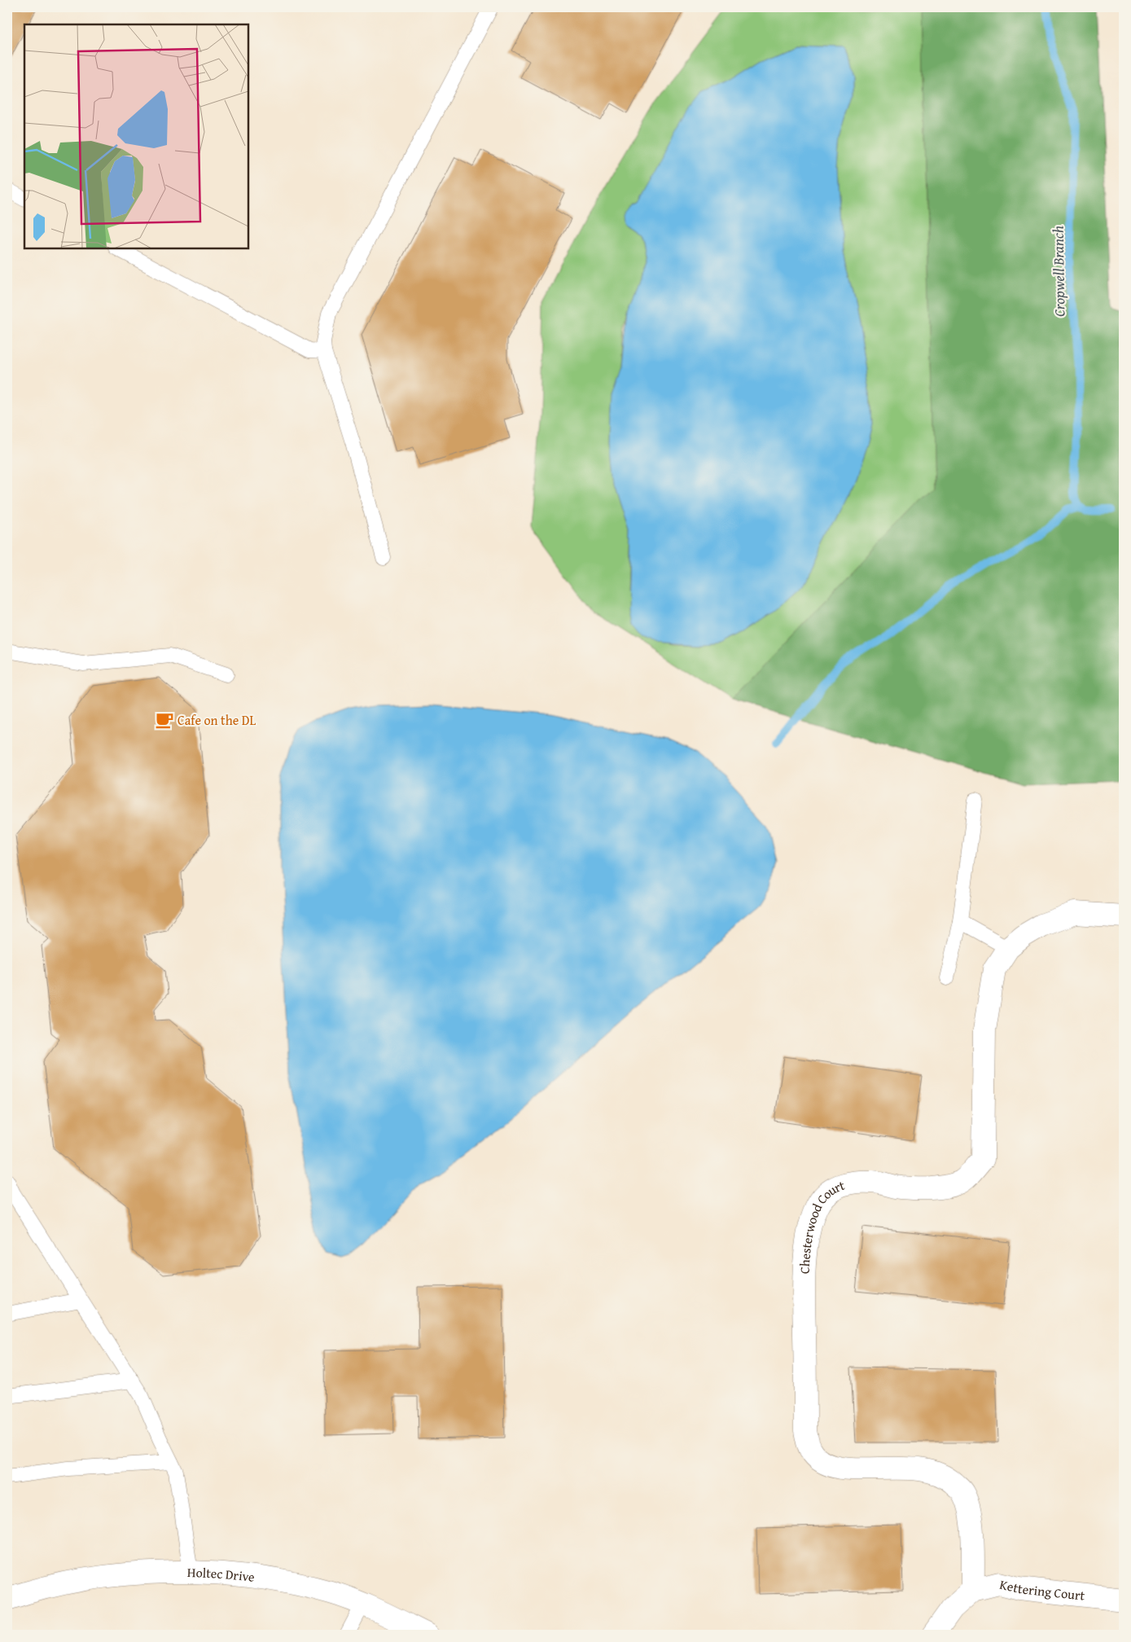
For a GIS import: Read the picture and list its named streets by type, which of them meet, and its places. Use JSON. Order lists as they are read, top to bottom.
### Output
{
  "streets": {
    "street": ["Chesterwood Court", "Holtec Drive", "Kettering Court"]
  },
  "crossings": [
    ["Chesterwood Court", "Kettering Court"]
  ],
  "water": ["Cropwell Branch"],
  "places": {
    "cafe": ["Cafe on the DL"]
  }
}
